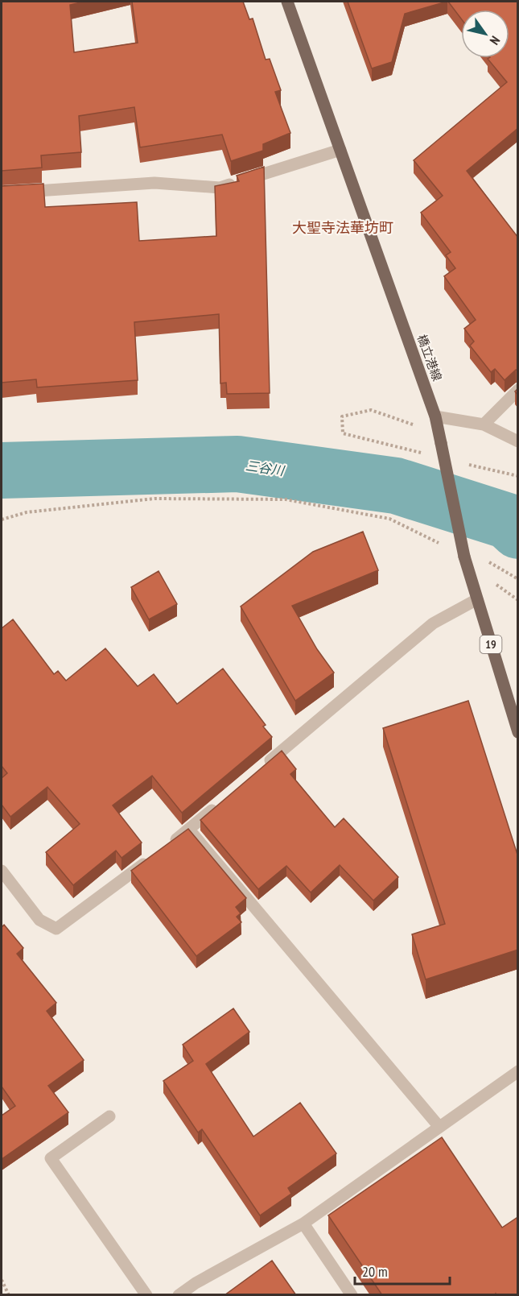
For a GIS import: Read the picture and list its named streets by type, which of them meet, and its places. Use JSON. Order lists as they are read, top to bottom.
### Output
{
  "streets": {
    "main road": ["橋立港線", "19"]
  },
  "districts": ["大聖寺法華坊町"],
  "water": ["三谷川"],
  "scale_bar": "20 m",
  "north": "bottom right"
}
